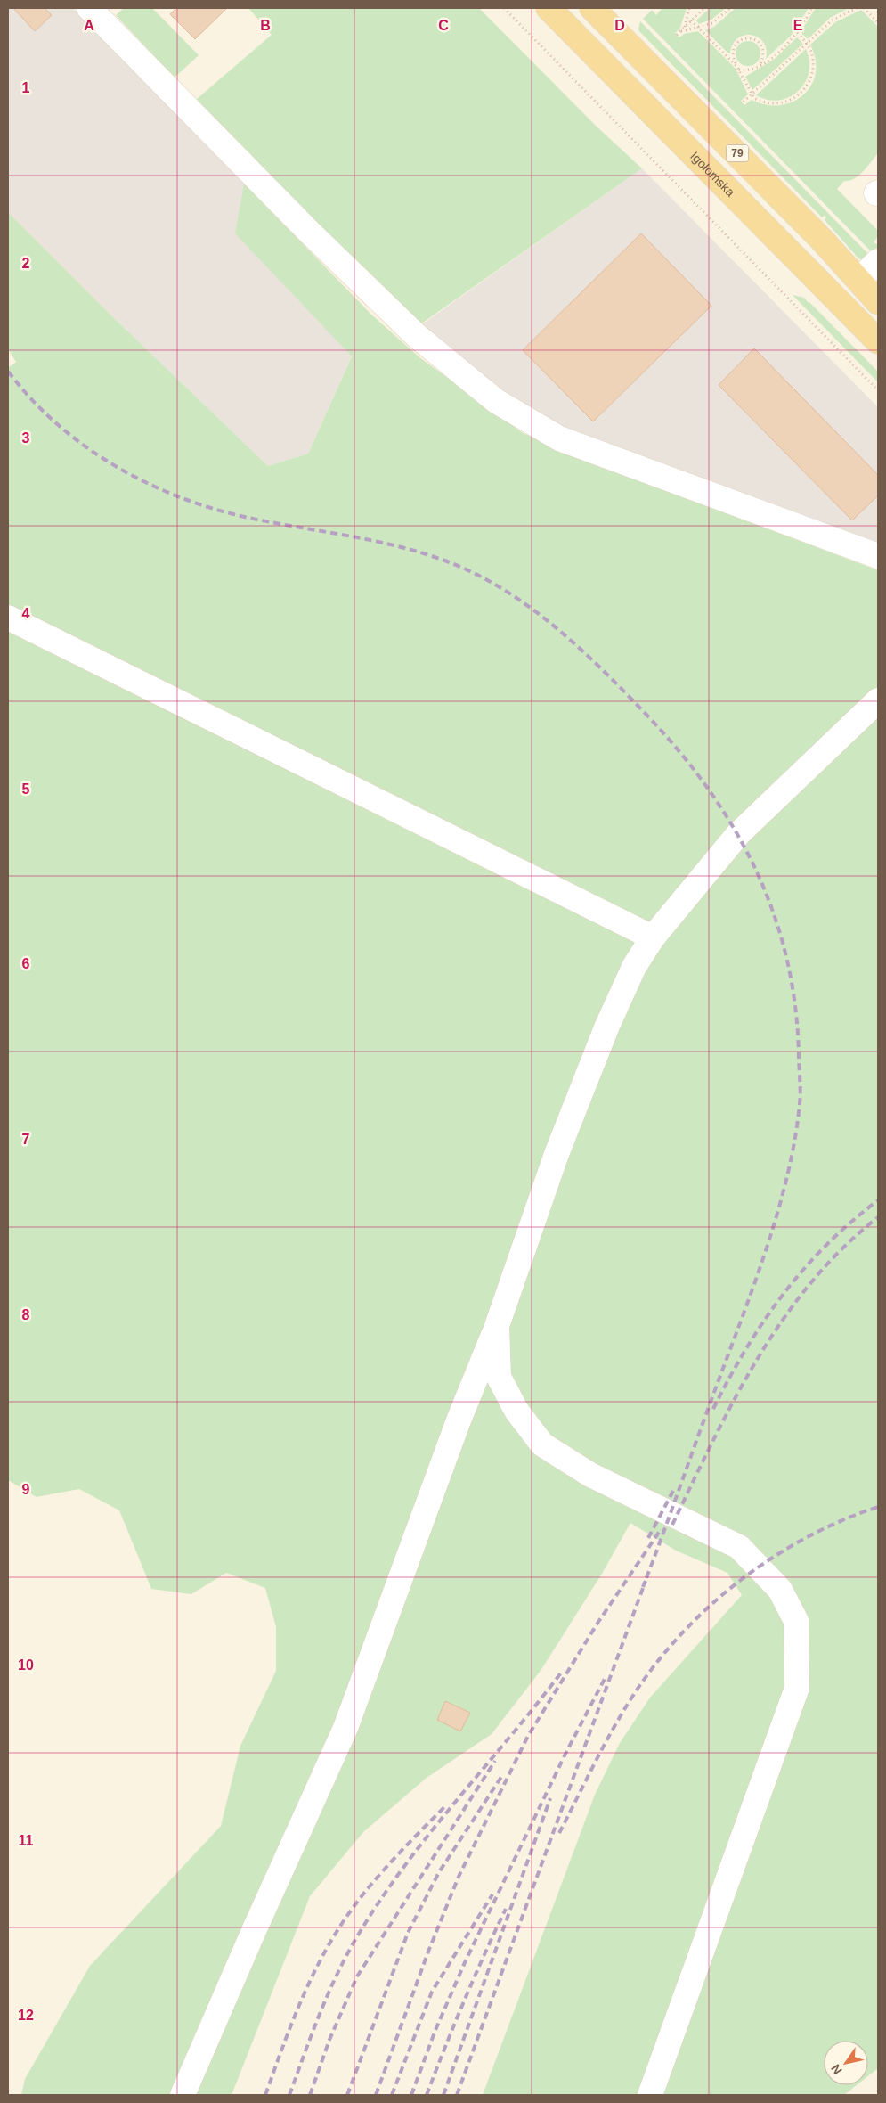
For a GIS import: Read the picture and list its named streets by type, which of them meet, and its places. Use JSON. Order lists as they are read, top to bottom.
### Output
{
  "streets": {
    "main road": ["79", "Igołomska"]
  },
  "north": "bottom left",
  "grid": {
    "columns": [
      "A",
      "B",
      "C",
      "D",
      "E"
    ],
    "rows": [
      "1",
      "2",
      "3",
      "4",
      "5",
      "6",
      "7",
      "8",
      "9",
      "10",
      "11",
      "12"
    ]
  }
}
